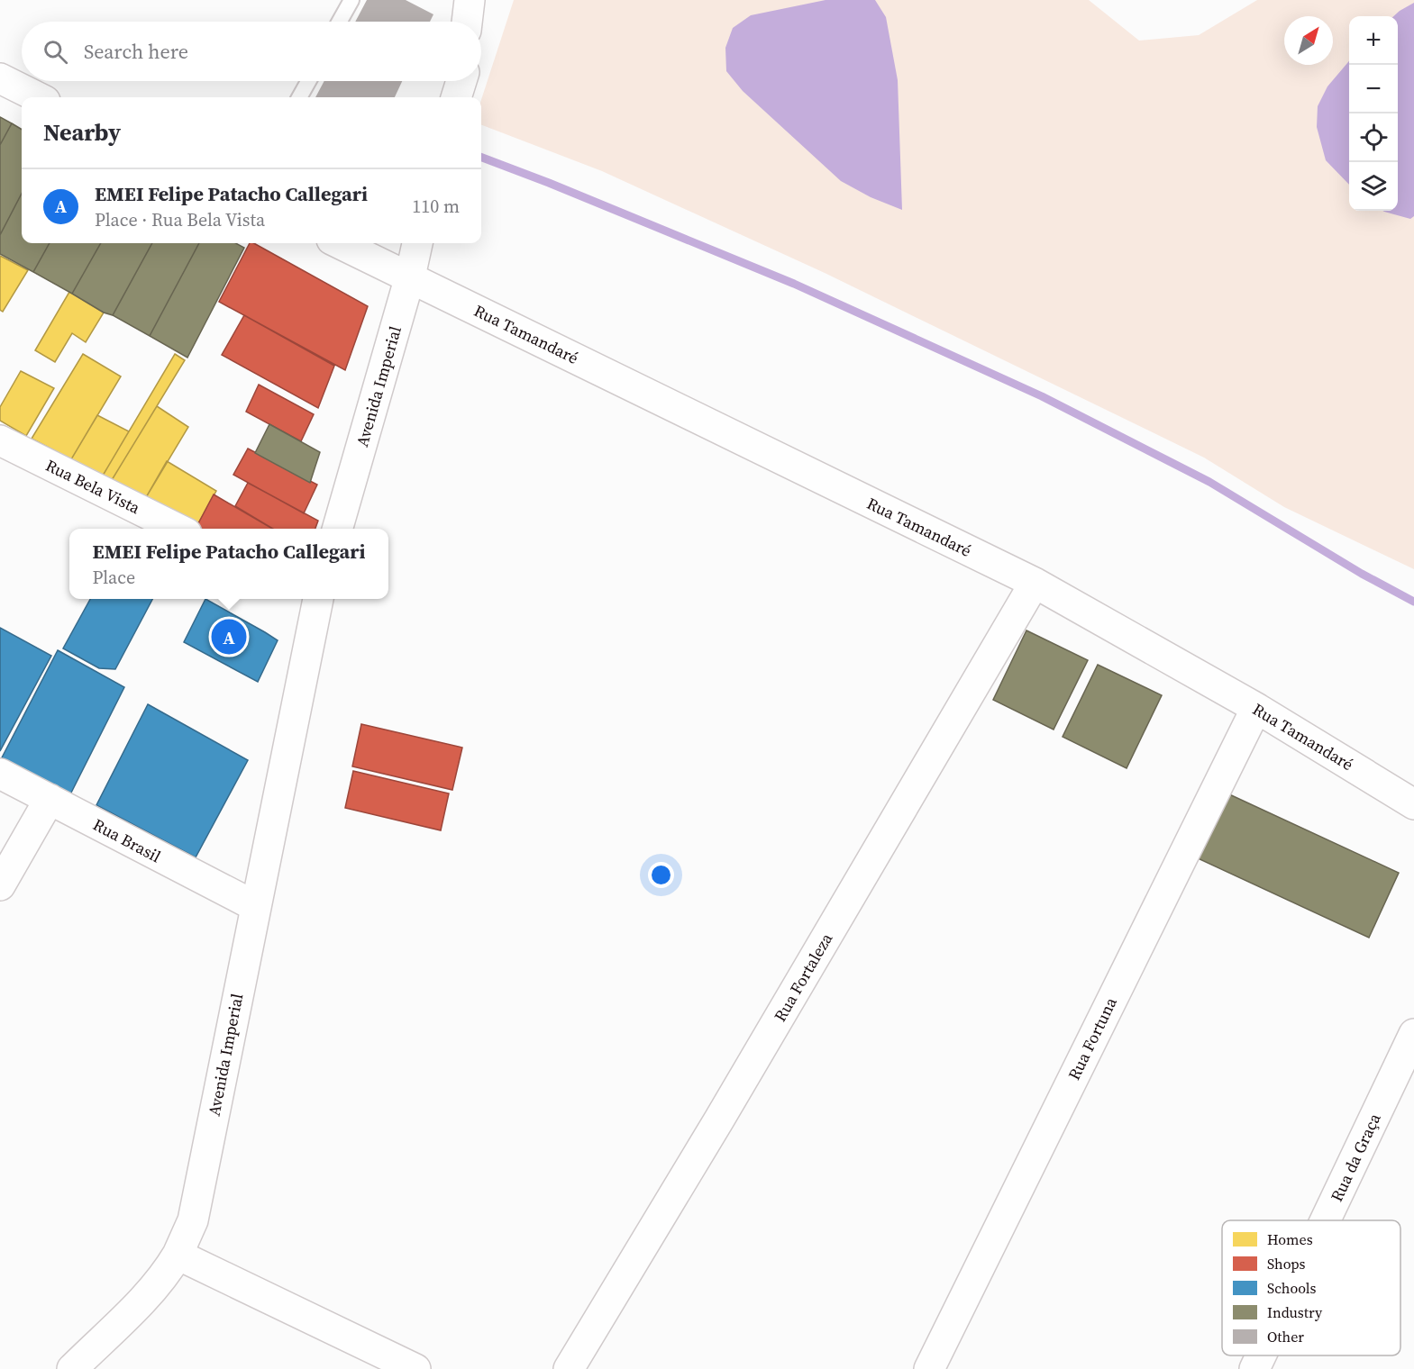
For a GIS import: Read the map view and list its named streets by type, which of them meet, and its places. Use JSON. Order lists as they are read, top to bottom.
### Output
{
  "streets": {
    "street": [
      "Rua Tamandaré",
      "Avenida Imperial",
      "Rua Bela Vista",
      "Rua Brasil",
      "Rua Fortaleza",
      "Rua Fortuna",
      "Rua da Graça"
    ]
  },
  "crossings": [
    ["Rua Tamandaré", "Avenida Imperial"],
    ["Rua Tamandaré", "Rua Fortaleza"],
    ["Rua Tamandaré", "Rua Fortuna"],
    ["Avenida Imperial", "Rua Brasil"]
  ],
  "legend": [
    "Homes",
    "Shops",
    "Schools",
    "Industry",
    "Other"
  ],
  "north": "top right",
  "page": {
    "map_buttons": ["+", "−"],
    "search": "Search here",
    "heading": "Nearby",
    "list": [
      {
        "mark": "A",
        "name": "EMEI Felipe Patacho Callegari",
        "note": "Place · Rua Bela Vista",
        "value": "110 m"
      }
    ],
    "popup": ["EMEI Felipe Patacho Callegari", "Place"],
    "pins": "A"
  }
}
